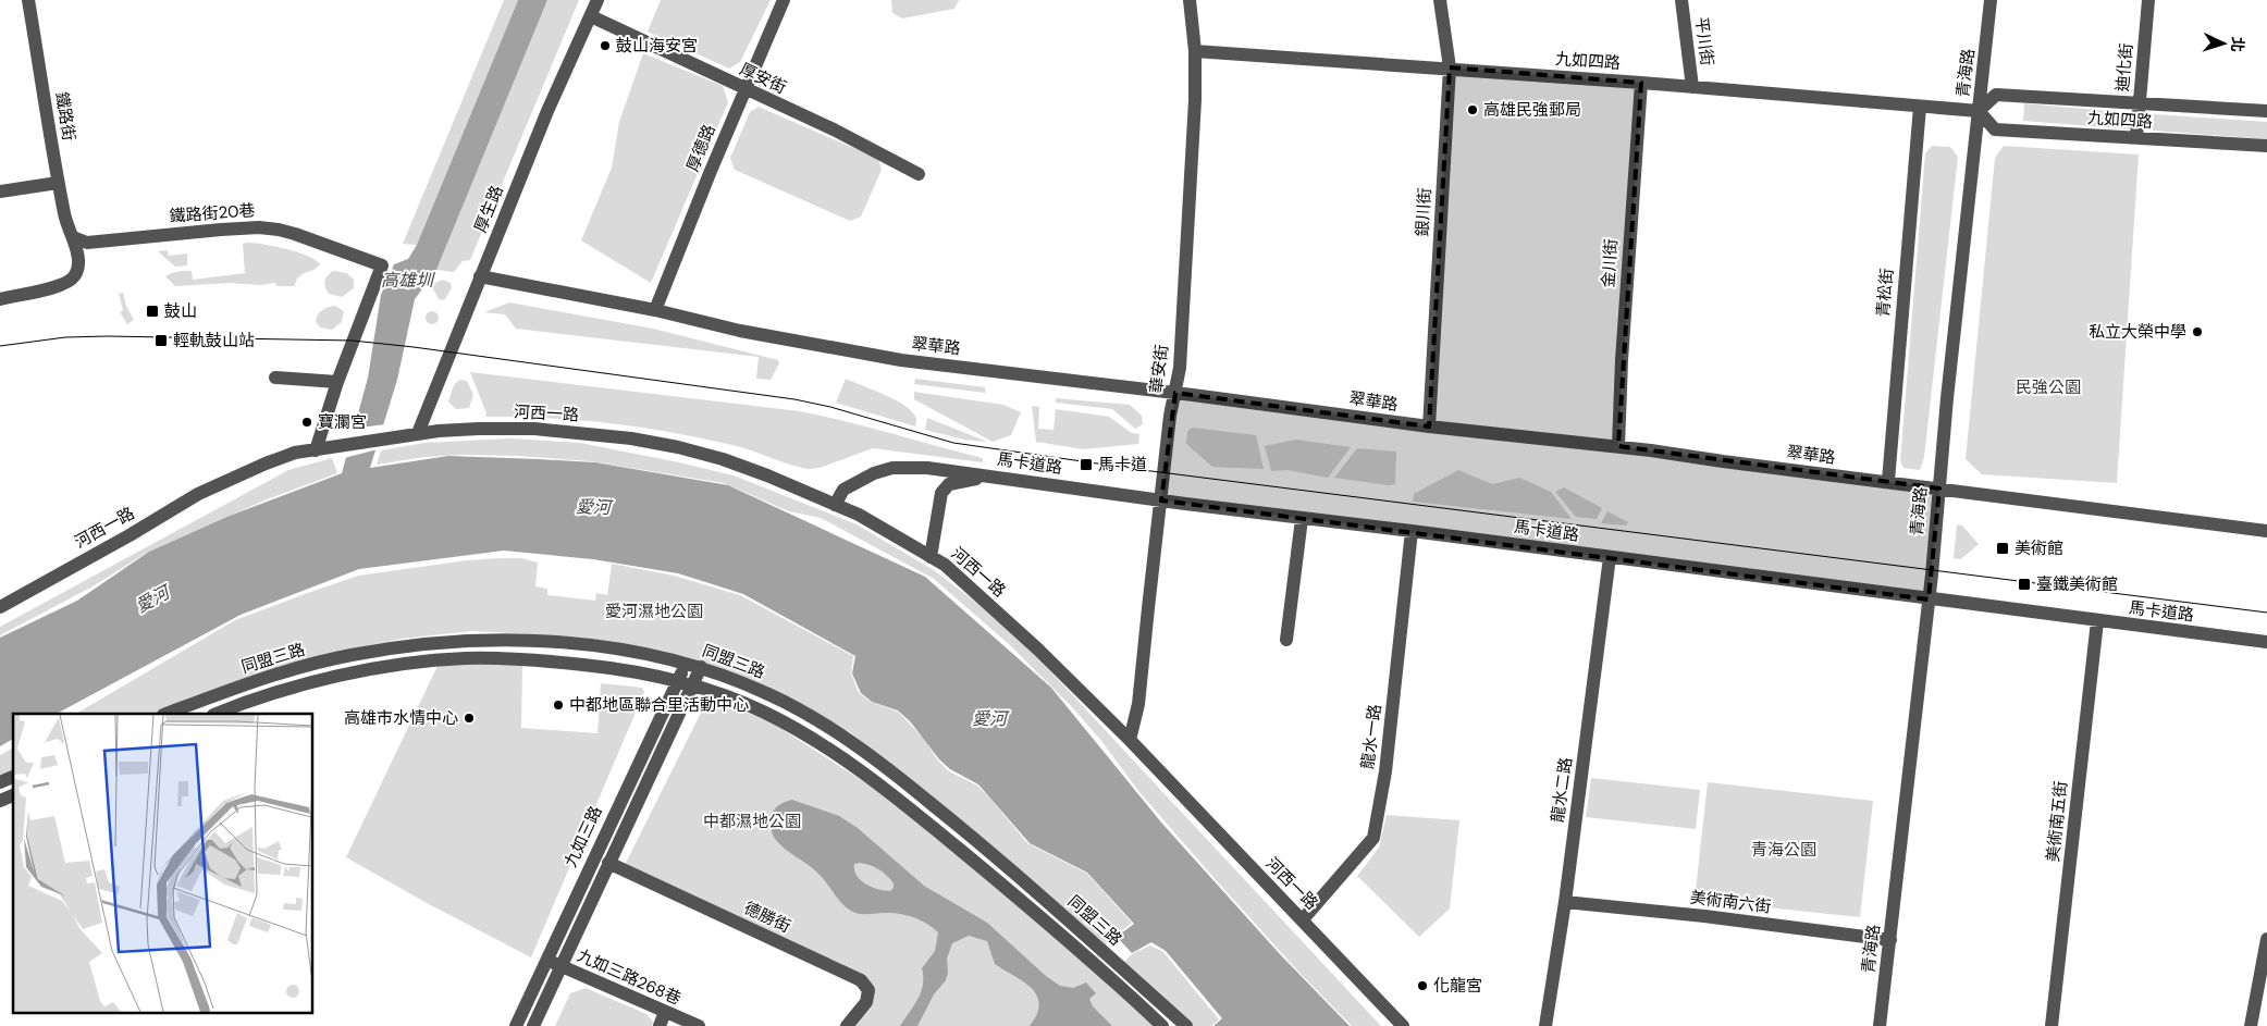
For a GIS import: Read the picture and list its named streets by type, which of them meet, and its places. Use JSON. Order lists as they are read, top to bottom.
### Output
{
  "streets": {
    "street": [
      "平川街",
      "九如四路",
      "迪化街",
      "青海路",
      "厚安街",
      "鐵路街",
      "厚德路",
      "厚生路",
      "銀川街",
      "鐵路街20巷",
      "金川街",
      "青松街",
      "翠華路",
      "華安街",
      "河西一路",
      "馬卡道路",
      "同盟三路",
      "龍水一路",
      "龍水二路",
      "美術南五街",
      "九如三路",
      "美術南六街",
      "德勝街",
      "九如三路268巷"
    ]
  },
  "crossings": [
    ["平川街", "九如四路"],
    ["九如四路", "迪化街"],
    ["九如四路", "青海路"],
    ["九如四路", "銀川街"],
    ["九如四路", "金川街"],
    ["九如四路", "青松街"],
    ["九如四路", "華安街"],
    ["青海路", "翠華路"],
    ["青海路", "馬卡道路"],
    ["青海路", "美術南六街"],
    ["厚安街", "厚德路"],
    ["厚安街", "厚生路"],
    ["鐵路街", "鐵路街20巷"],
    ["厚德路", "翠華路"],
    ["厚生路", "翠華路"],
    ["厚生路", "河西一路"],
    ["銀川街", "翠華路"],
    ["金川街", "翠華路"],
    ["青松街", "翠華路"],
    ["翠華路", "華安街"],
    ["華安街", "河西一路"],
    ["華安街", "馬卡道路"],
    ["河西一路", "馬卡道路"],
    ["河西一路", "龍水一路"],
    ["馬卡道路", "龍水一路"],
    ["馬卡道路", "龍水二路"],
    ["馬卡道路", "美術南五街"],
    ["同盟三路", "九如三路"],
    ["龍水二路", "美術南六街"],
    ["九如三路", "德勝街"],
    ["九如三路", "九如三路268巷"]
  ],
  "water": ["高雄圳", "愛河"],
  "parks": [
    "民強公園",
    "愛河濕地公園",
    "中都濕地公園",
    "青海公園"
  ],
  "places": {
    "other": [
      "鼓山海安宮",
      "高雄民強郵局",
      "私立大榮中學",
      "寶瀾宮",
      "中都地區聯合里活動中心",
      "高雄市水情中心",
      "化龍宮"
    ],
    "transit": [
      "鼓山",
      "輕軌鼓山站",
      "馬卡道",
      "美術館",
      "臺鐵美術館"
    ]
  },
  "north": "right"
}
